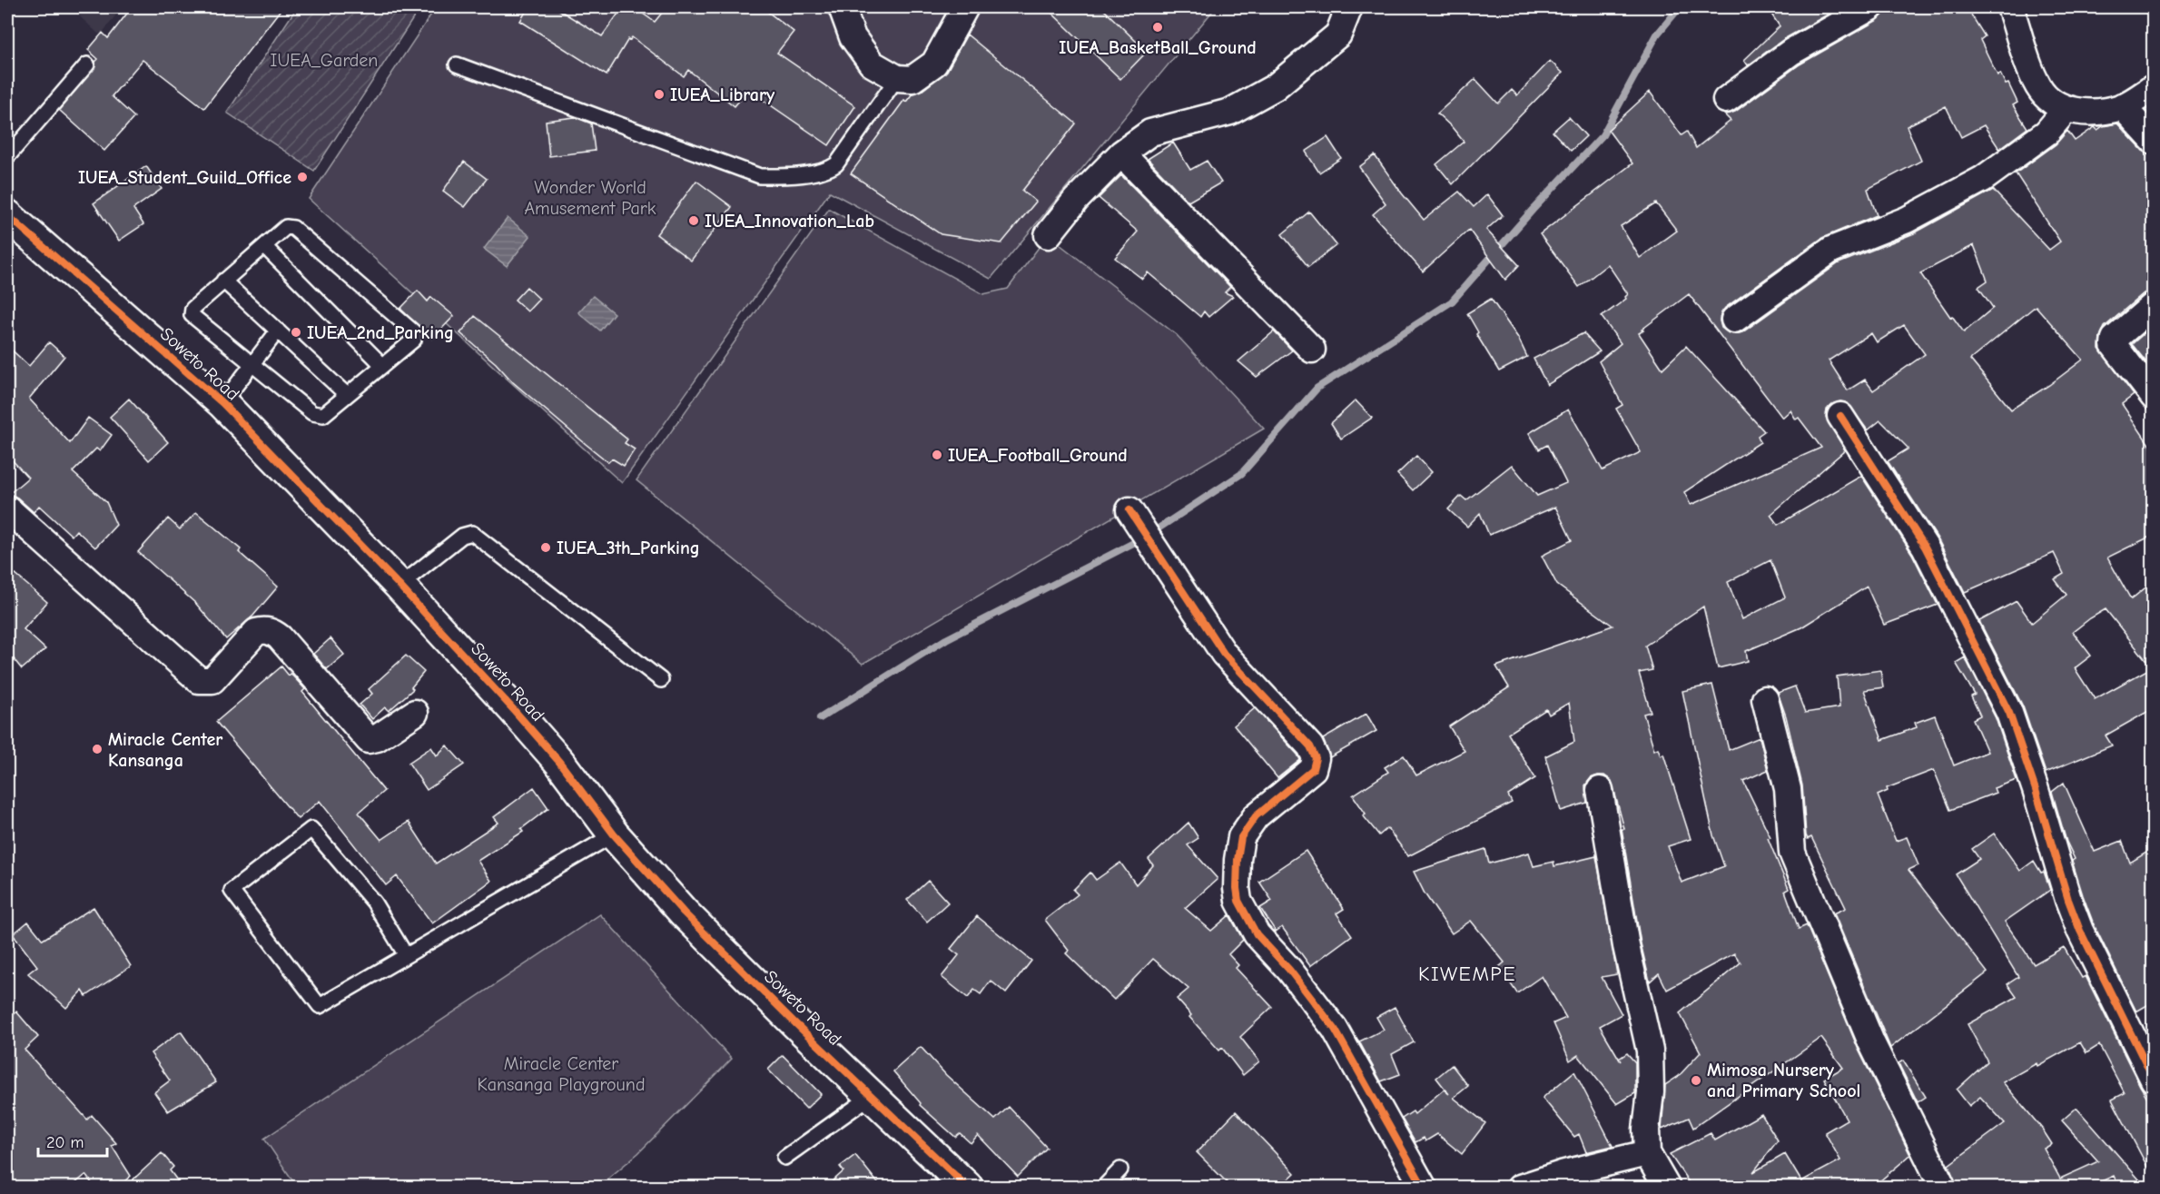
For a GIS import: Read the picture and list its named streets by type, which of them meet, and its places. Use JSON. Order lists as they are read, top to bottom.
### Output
{
  "streets": {
    "street": ["Soweto Road"]
  },
  "districts": ["KIWEMPE"],
  "parks": ["IUEA_Garden", "Wonder World Amusement Park", "Miracle Center Kansanga Playground"],
  "places": [
    "IUEA_BasketBall_Ground",
    "IUEA_Library",
    "IUEA_Student_Guild_Office",
    "IUEA_Innovation_Lab",
    "IUEA_2nd_Parking",
    "IUEA_Football_Ground",
    "IUEA_3th_Parking",
    "Miracle Center Kansanga",
    "Mimosa Nursery and Primary School"
  ],
  "scale_bar": "20 m"
}
